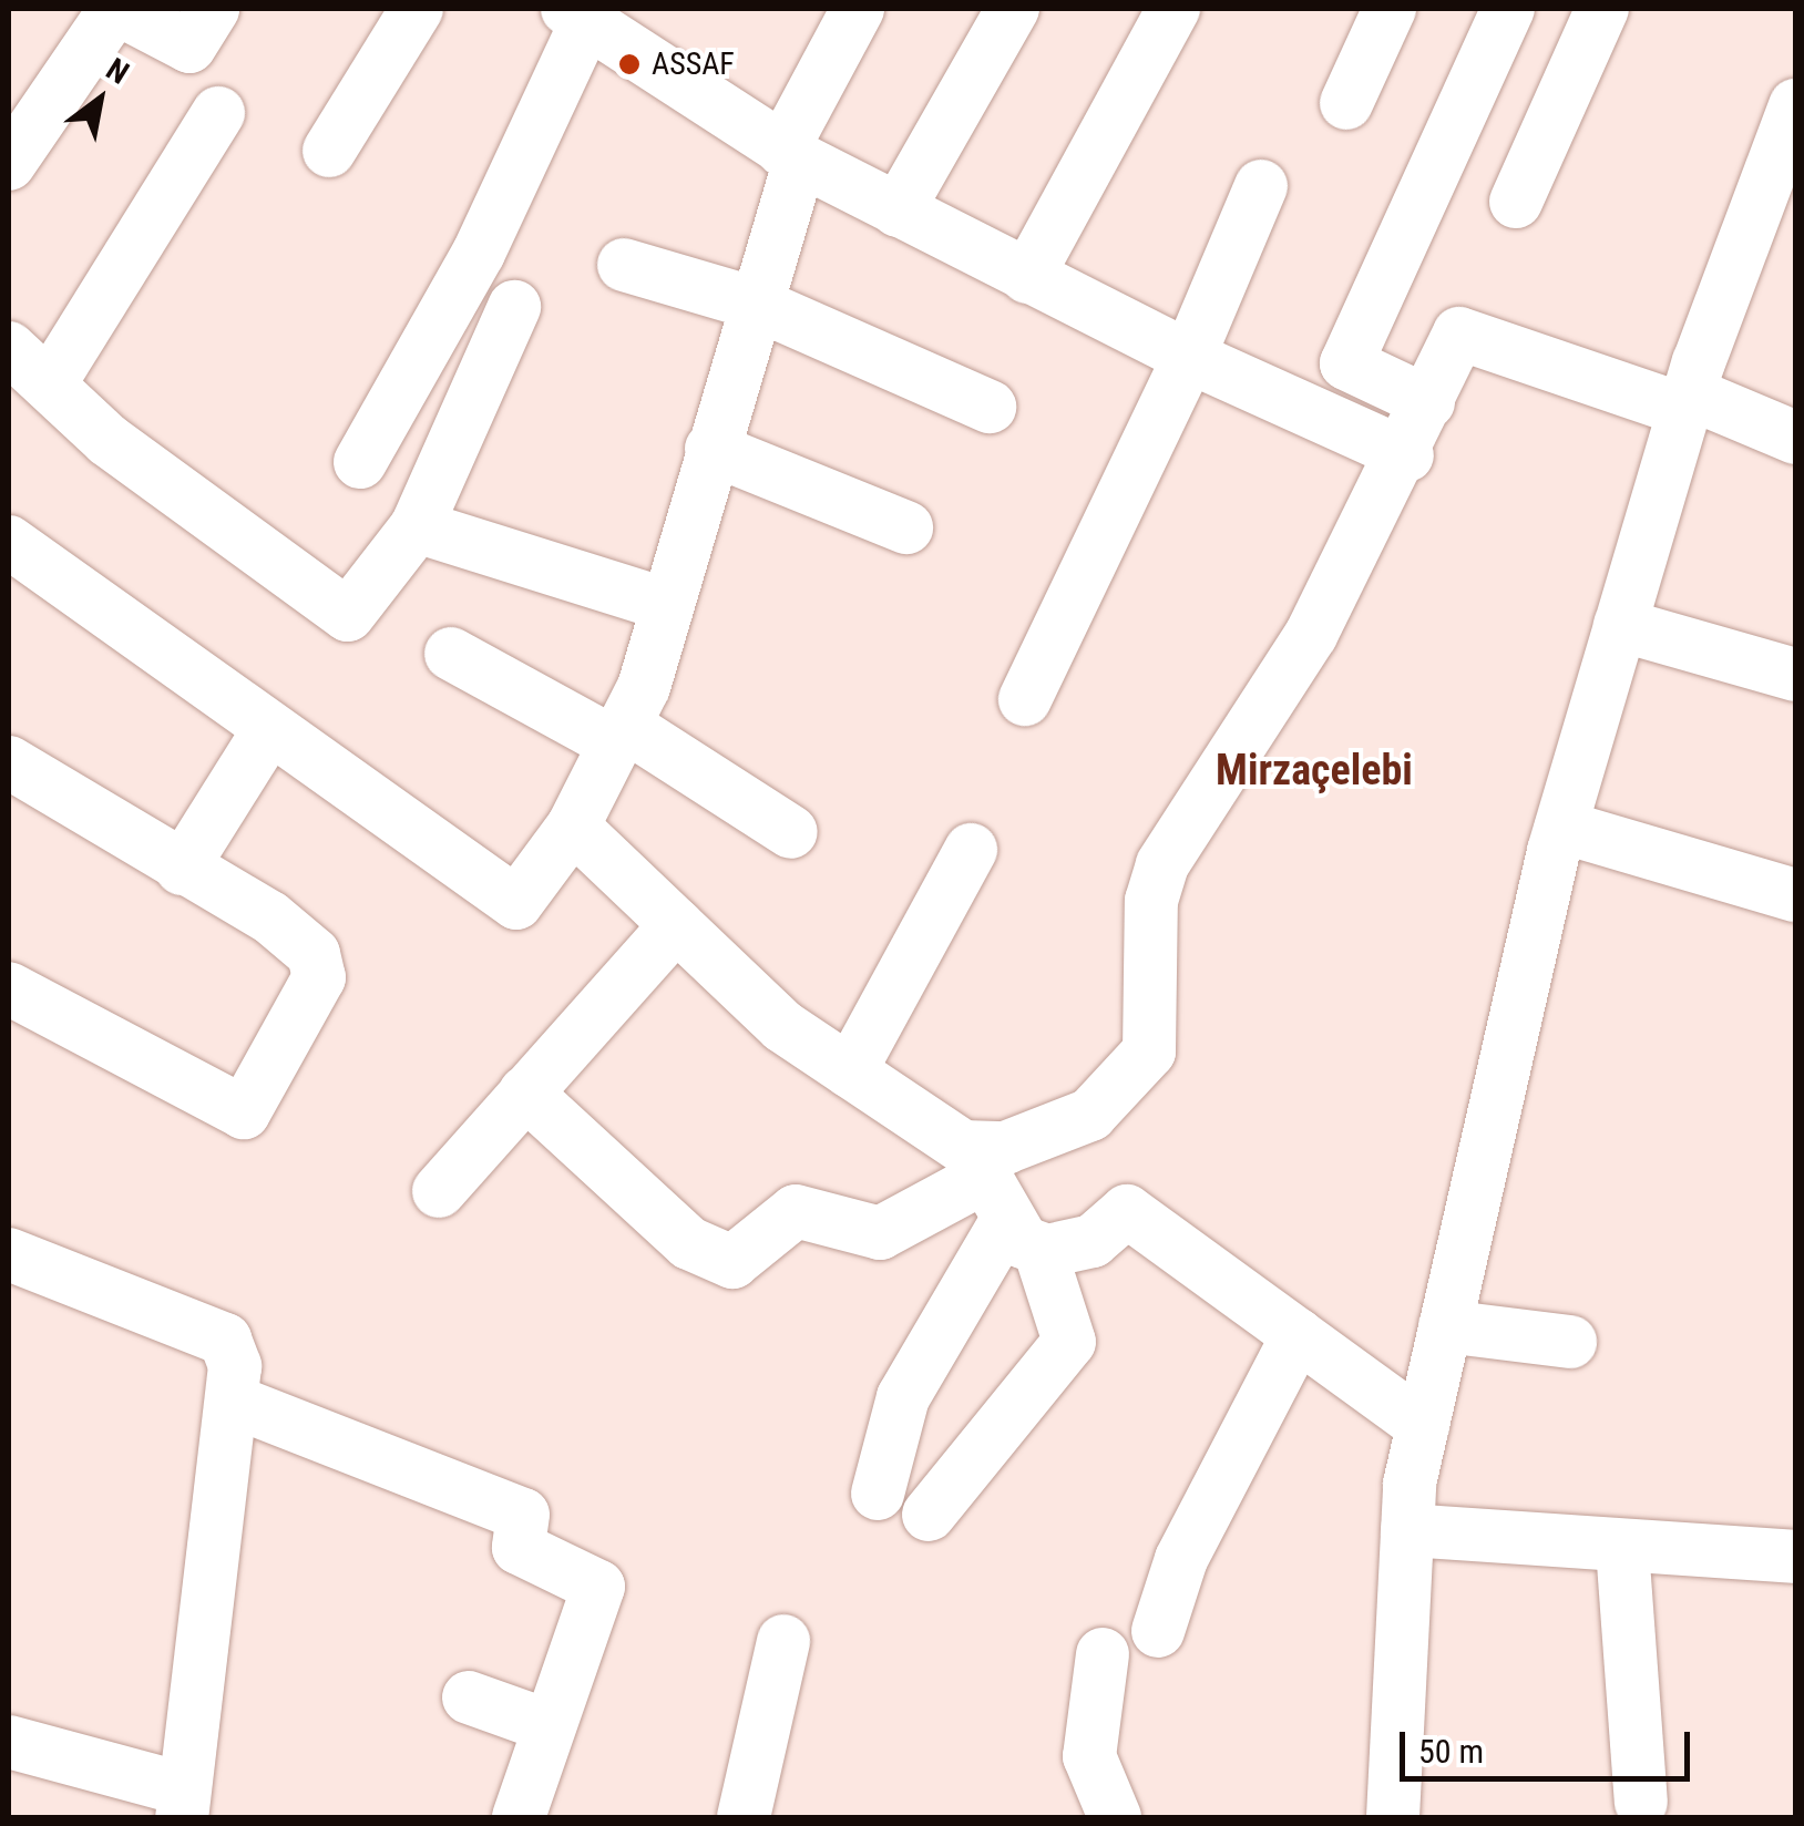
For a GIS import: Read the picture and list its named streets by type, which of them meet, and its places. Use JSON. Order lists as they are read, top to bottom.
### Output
{
  "districts": ["Mirzaçelebi"],
  "places": ["ASSAF"],
  "scale_bar": "50 m",
  "north": "top right"
}
